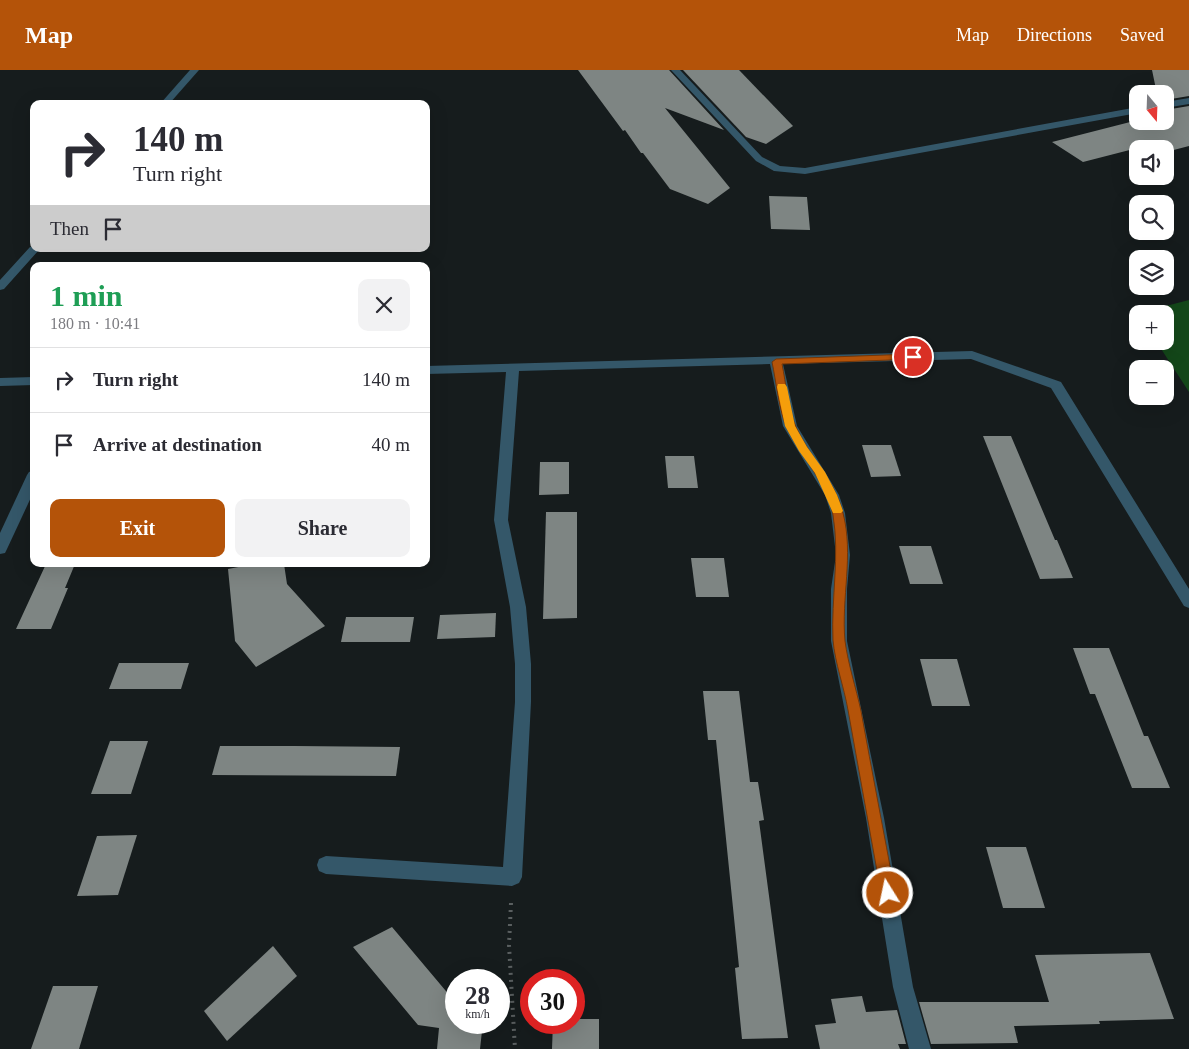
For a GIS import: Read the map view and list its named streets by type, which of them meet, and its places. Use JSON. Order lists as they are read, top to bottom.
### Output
{
  "north": "bottom",
  "page": {
    "header": "Map",
    "nav": ["Map", "Directions", "Saved"],
    "map_buttons": ["+", "−"],
    "turn": ["140 m", "Turn right"],
    "then": "Then",
    "heading": ["1 min", "180 m · 10:41"],
    "list": [
      {
        "name": "Turn right",
        "value": "140 m"
      },
      {
        "name": "Arrive at destination",
        "value": "40 m"
      }
    ],
    "buttons": ["Exit", "Share"],
    "speed": "28 km/h",
    "limit": "30"
  }
}
